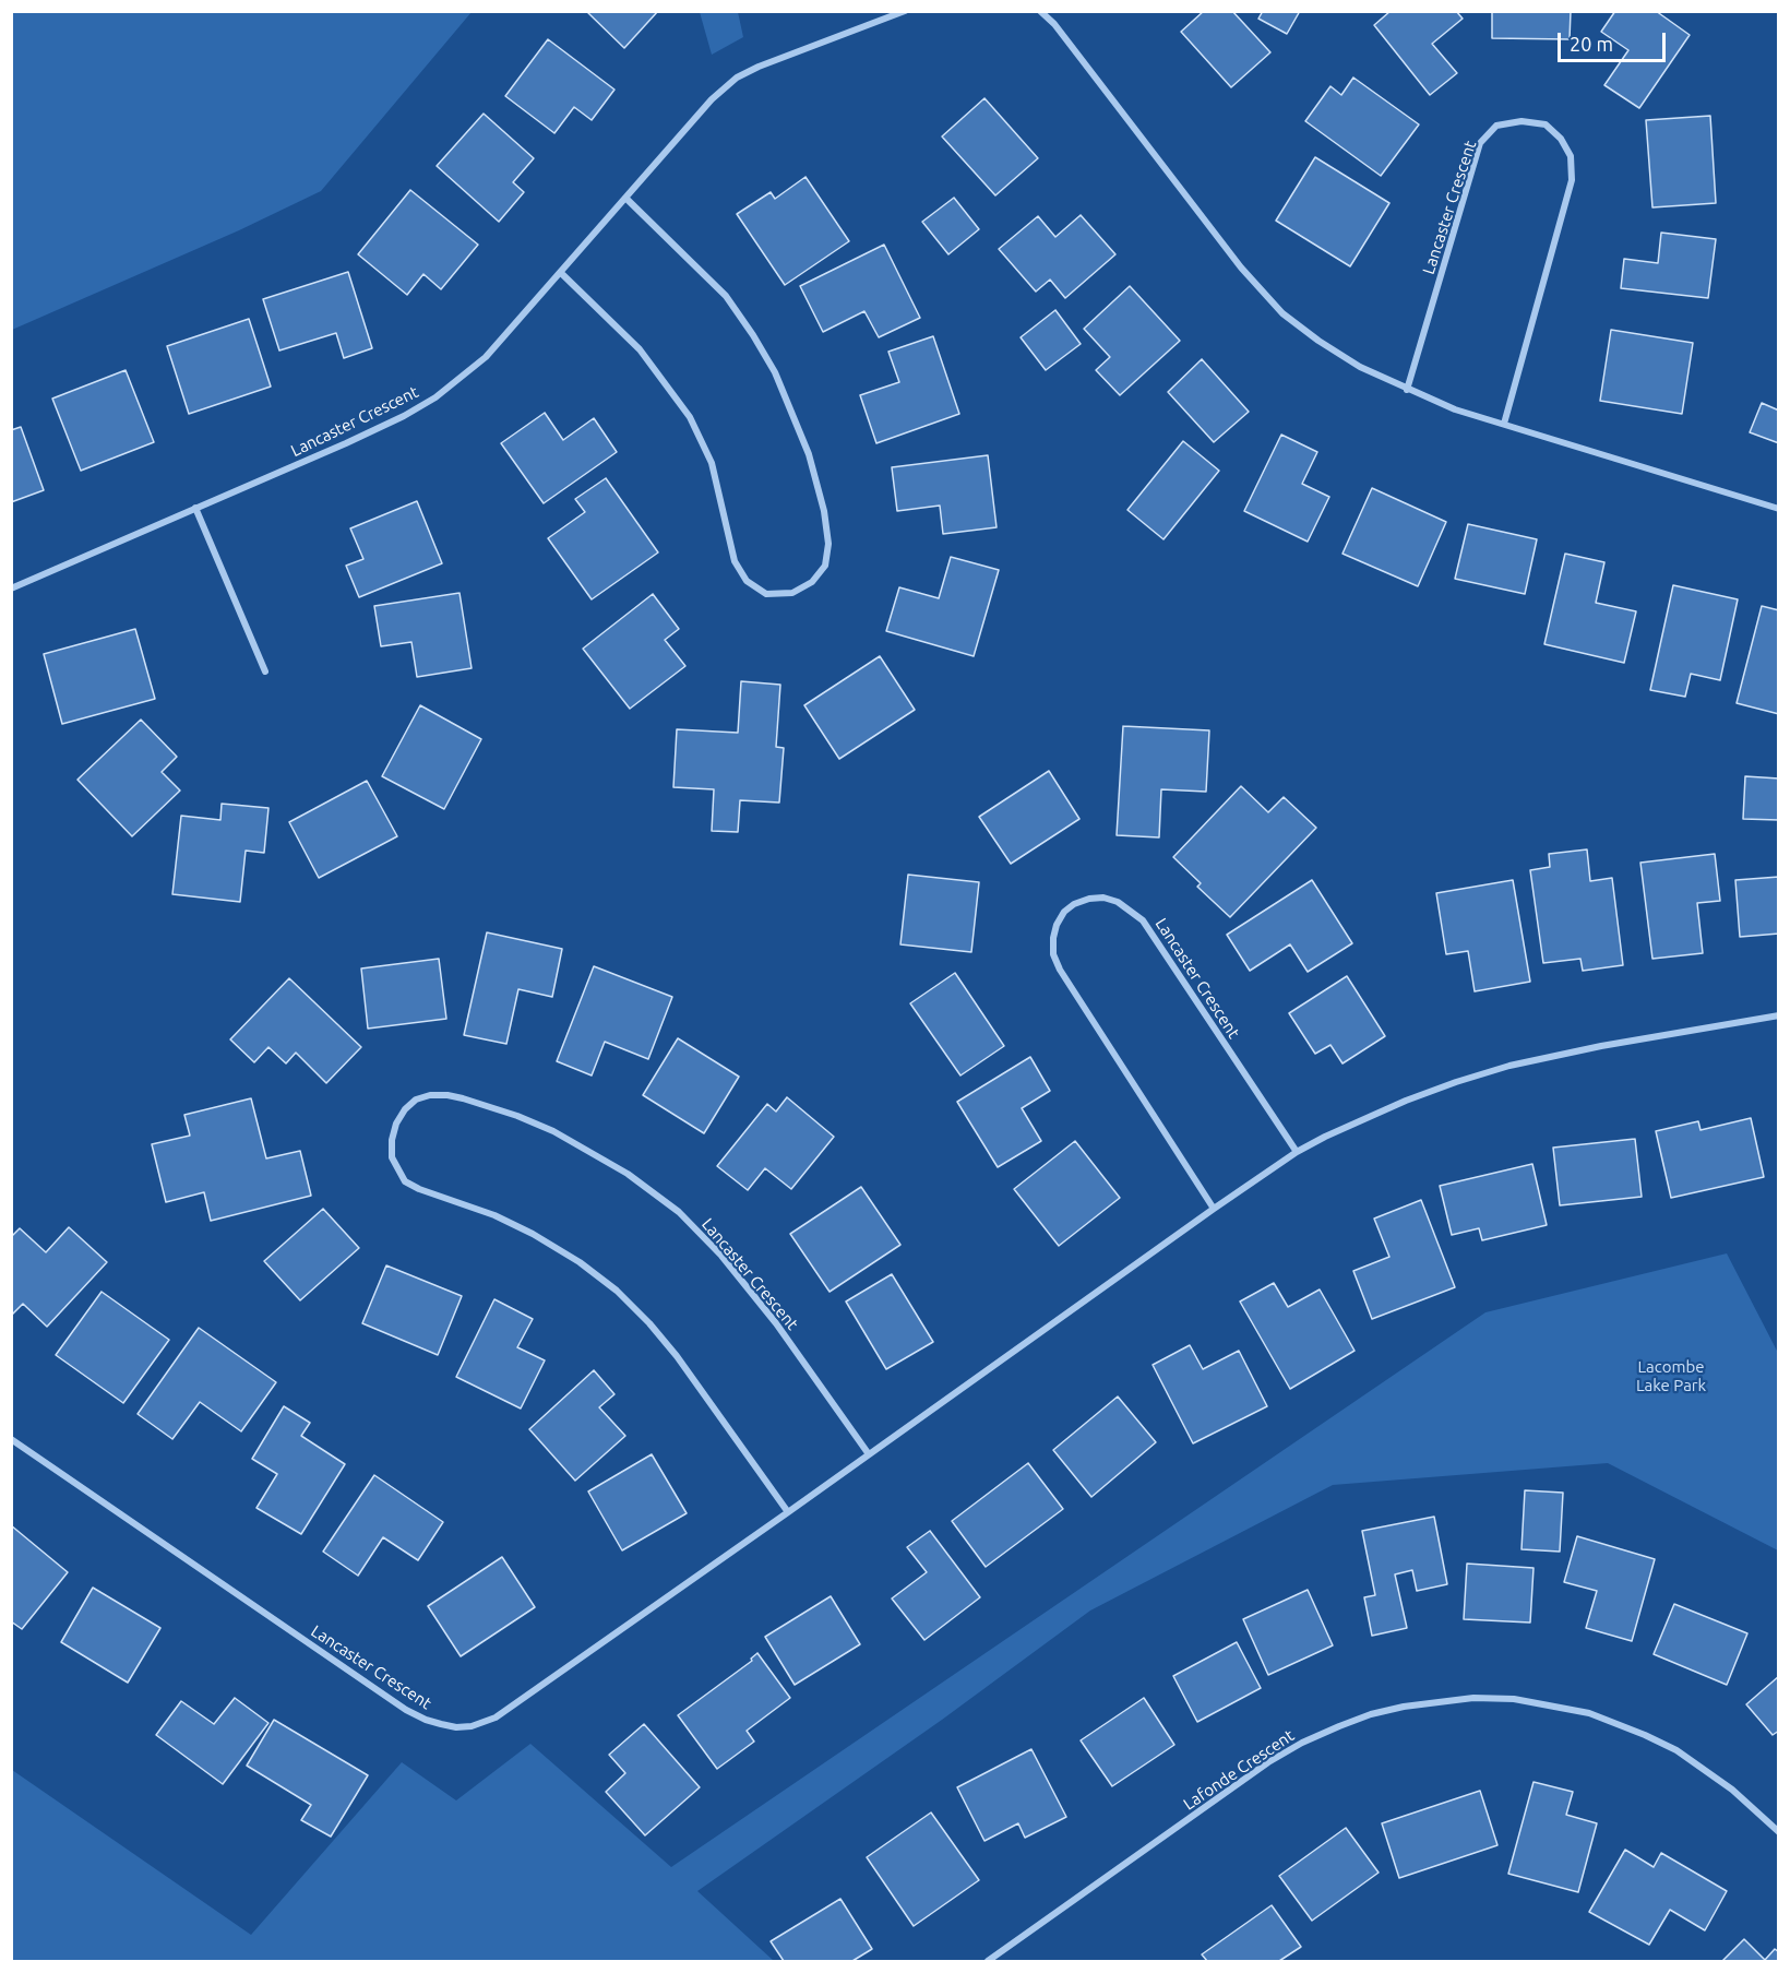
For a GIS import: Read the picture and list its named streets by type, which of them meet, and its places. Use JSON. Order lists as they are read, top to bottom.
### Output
{
  "streets": {
    "street": ["Lancaster Crescent", "Lafonde Crescent"]
  },
  "parks": ["Lacombe Lake Park"],
  "scale_bar": "20 m"
}
